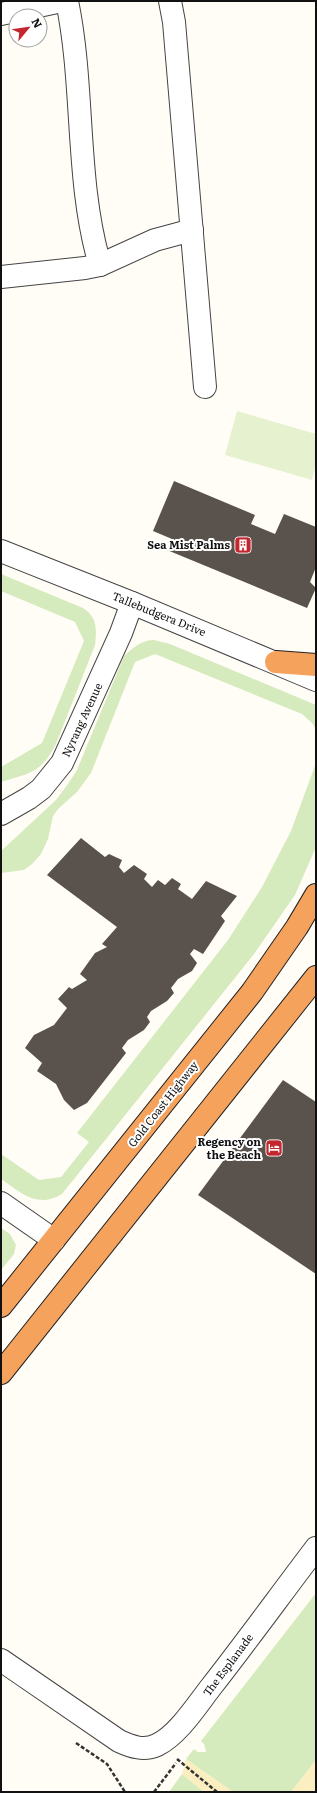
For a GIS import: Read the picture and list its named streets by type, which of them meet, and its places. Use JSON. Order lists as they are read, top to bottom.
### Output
{
  "streets": {
    "highway": ["Gold Coast Highway"],
    "street": ["Tallebudgera Drive", "Nyrang Avenue", "The Esplanade"]
  },
  "crossings": [
    ["Tallebudgera Drive", "Nyrang Avenue"]
  ],
  "places": {
    "building": ["Sea Mist Palms"],
    "hotel": ["Regency on the Beach"]
  },
  "north": "top right"
}
